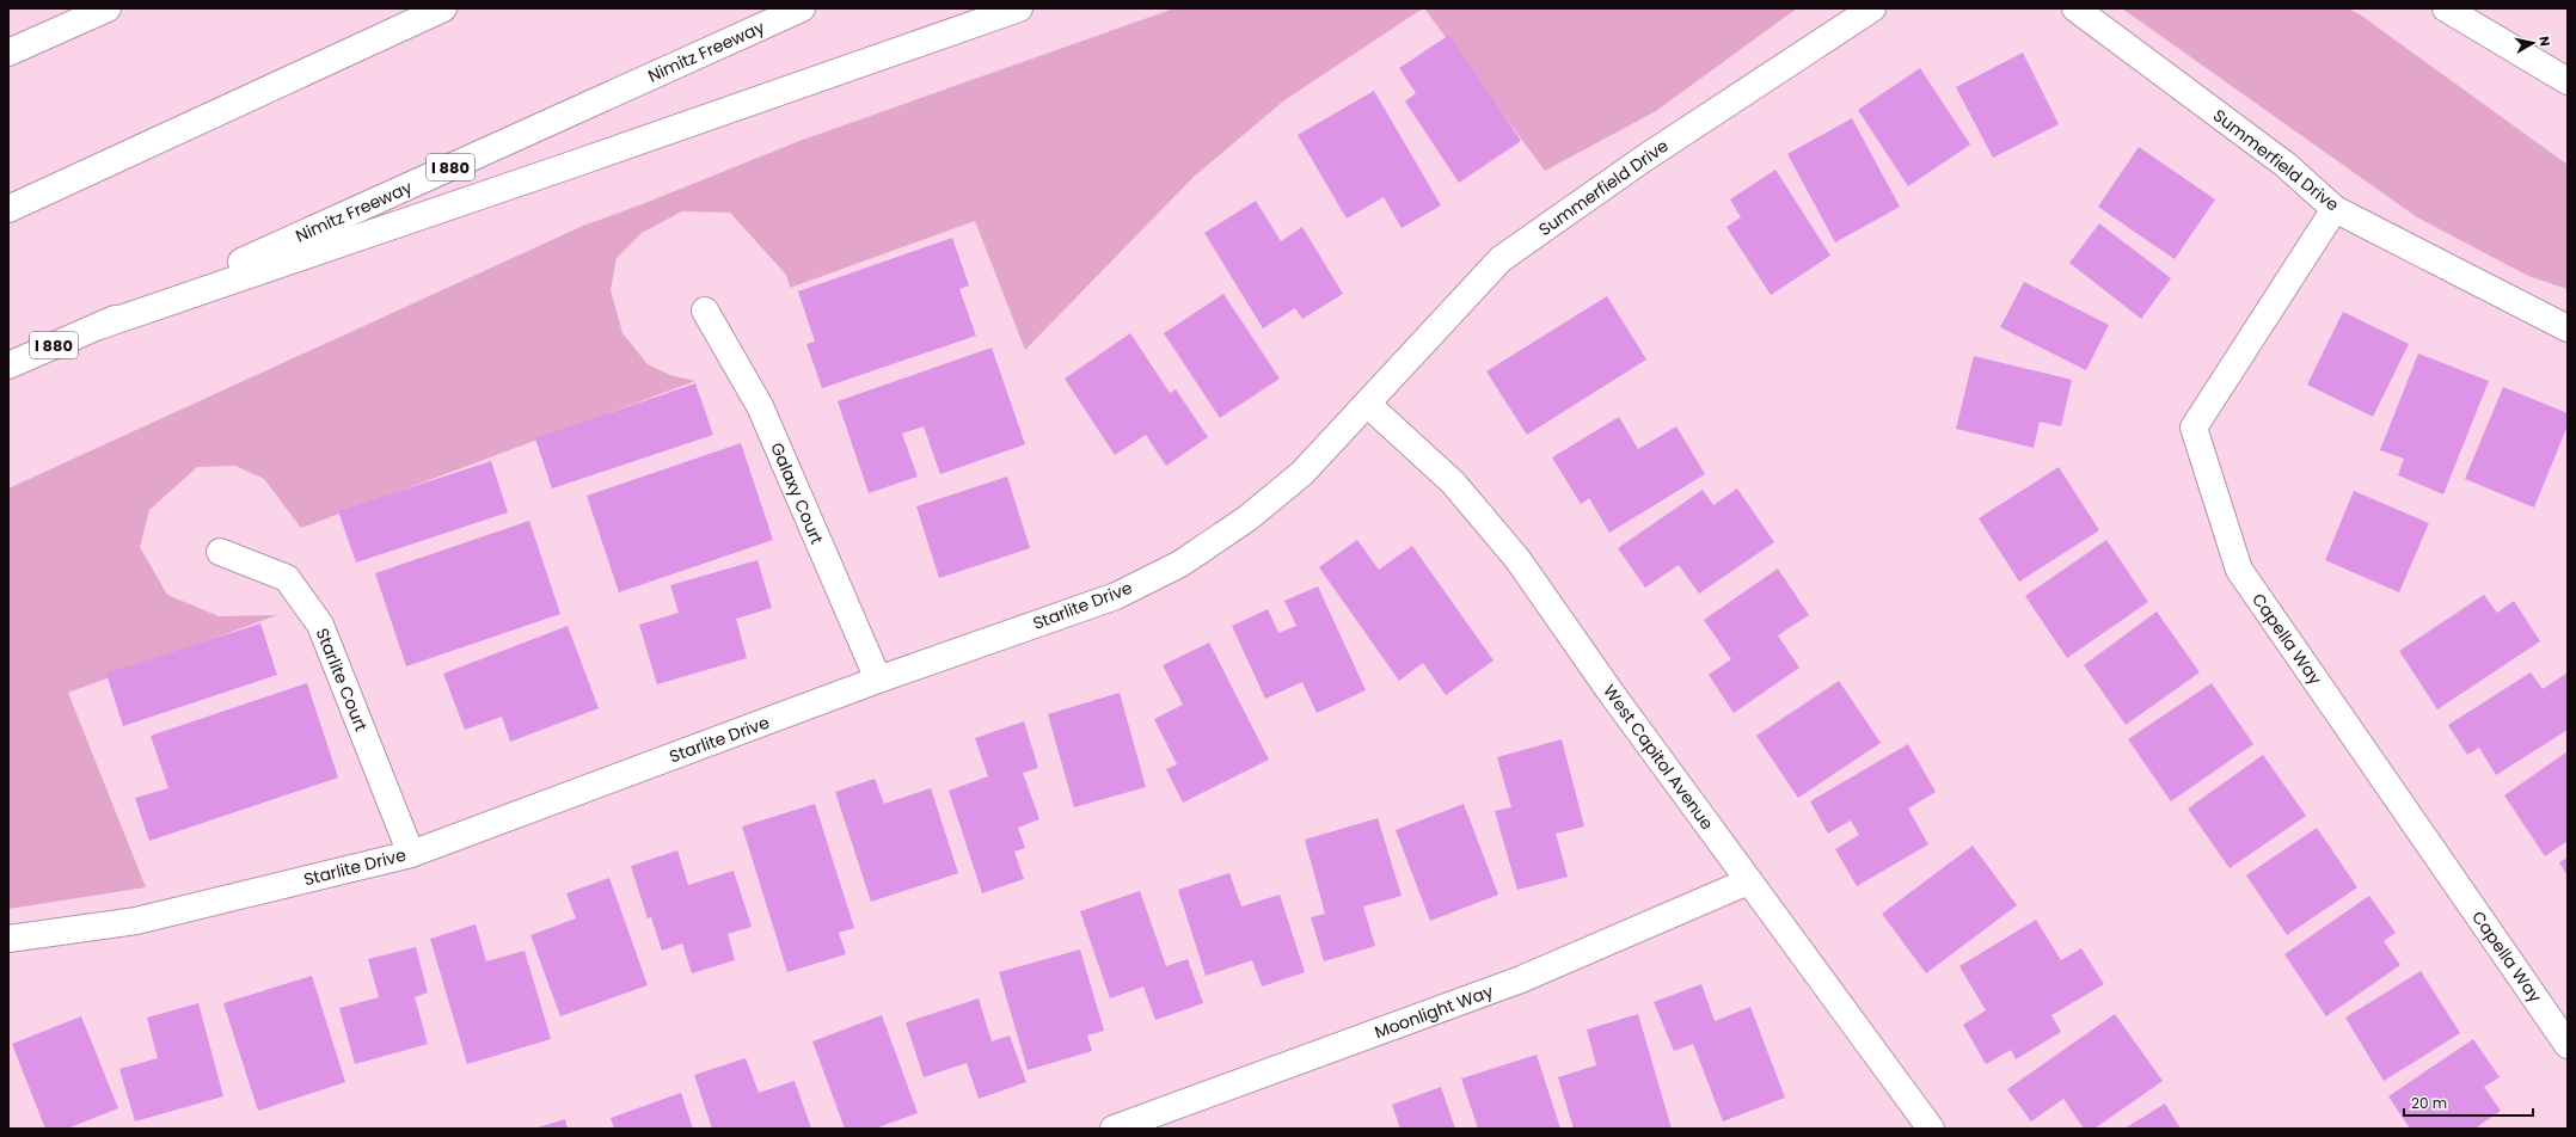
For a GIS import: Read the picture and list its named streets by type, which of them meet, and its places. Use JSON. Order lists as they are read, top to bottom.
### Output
{
  "streets": {
    "main road": [
      "Nimitz Freeway",
      "Summerfield Drive",
      "I 880",
      "Galaxy Court",
      "Starlite Drive",
      "Capella Way",
      "Starlite Court",
      "West Capitol Avenue",
      "Moonlight Way"
    ]
  },
  "crossings": [
    ["Summerfield Drive", "Starlite Drive"],
    ["Summerfield Drive", "Capella Way"],
    ["Summerfield Drive", "West Capitol Avenue"],
    ["Galaxy Court", "Starlite Drive"],
    ["Starlite Drive", "Starlite Court"],
    ["Starlite Drive", "West Capitol Avenue"],
    ["West Capitol Avenue", "Moonlight Way"]
  ],
  "scale_bar": "20 m",
  "north": "right"
}
